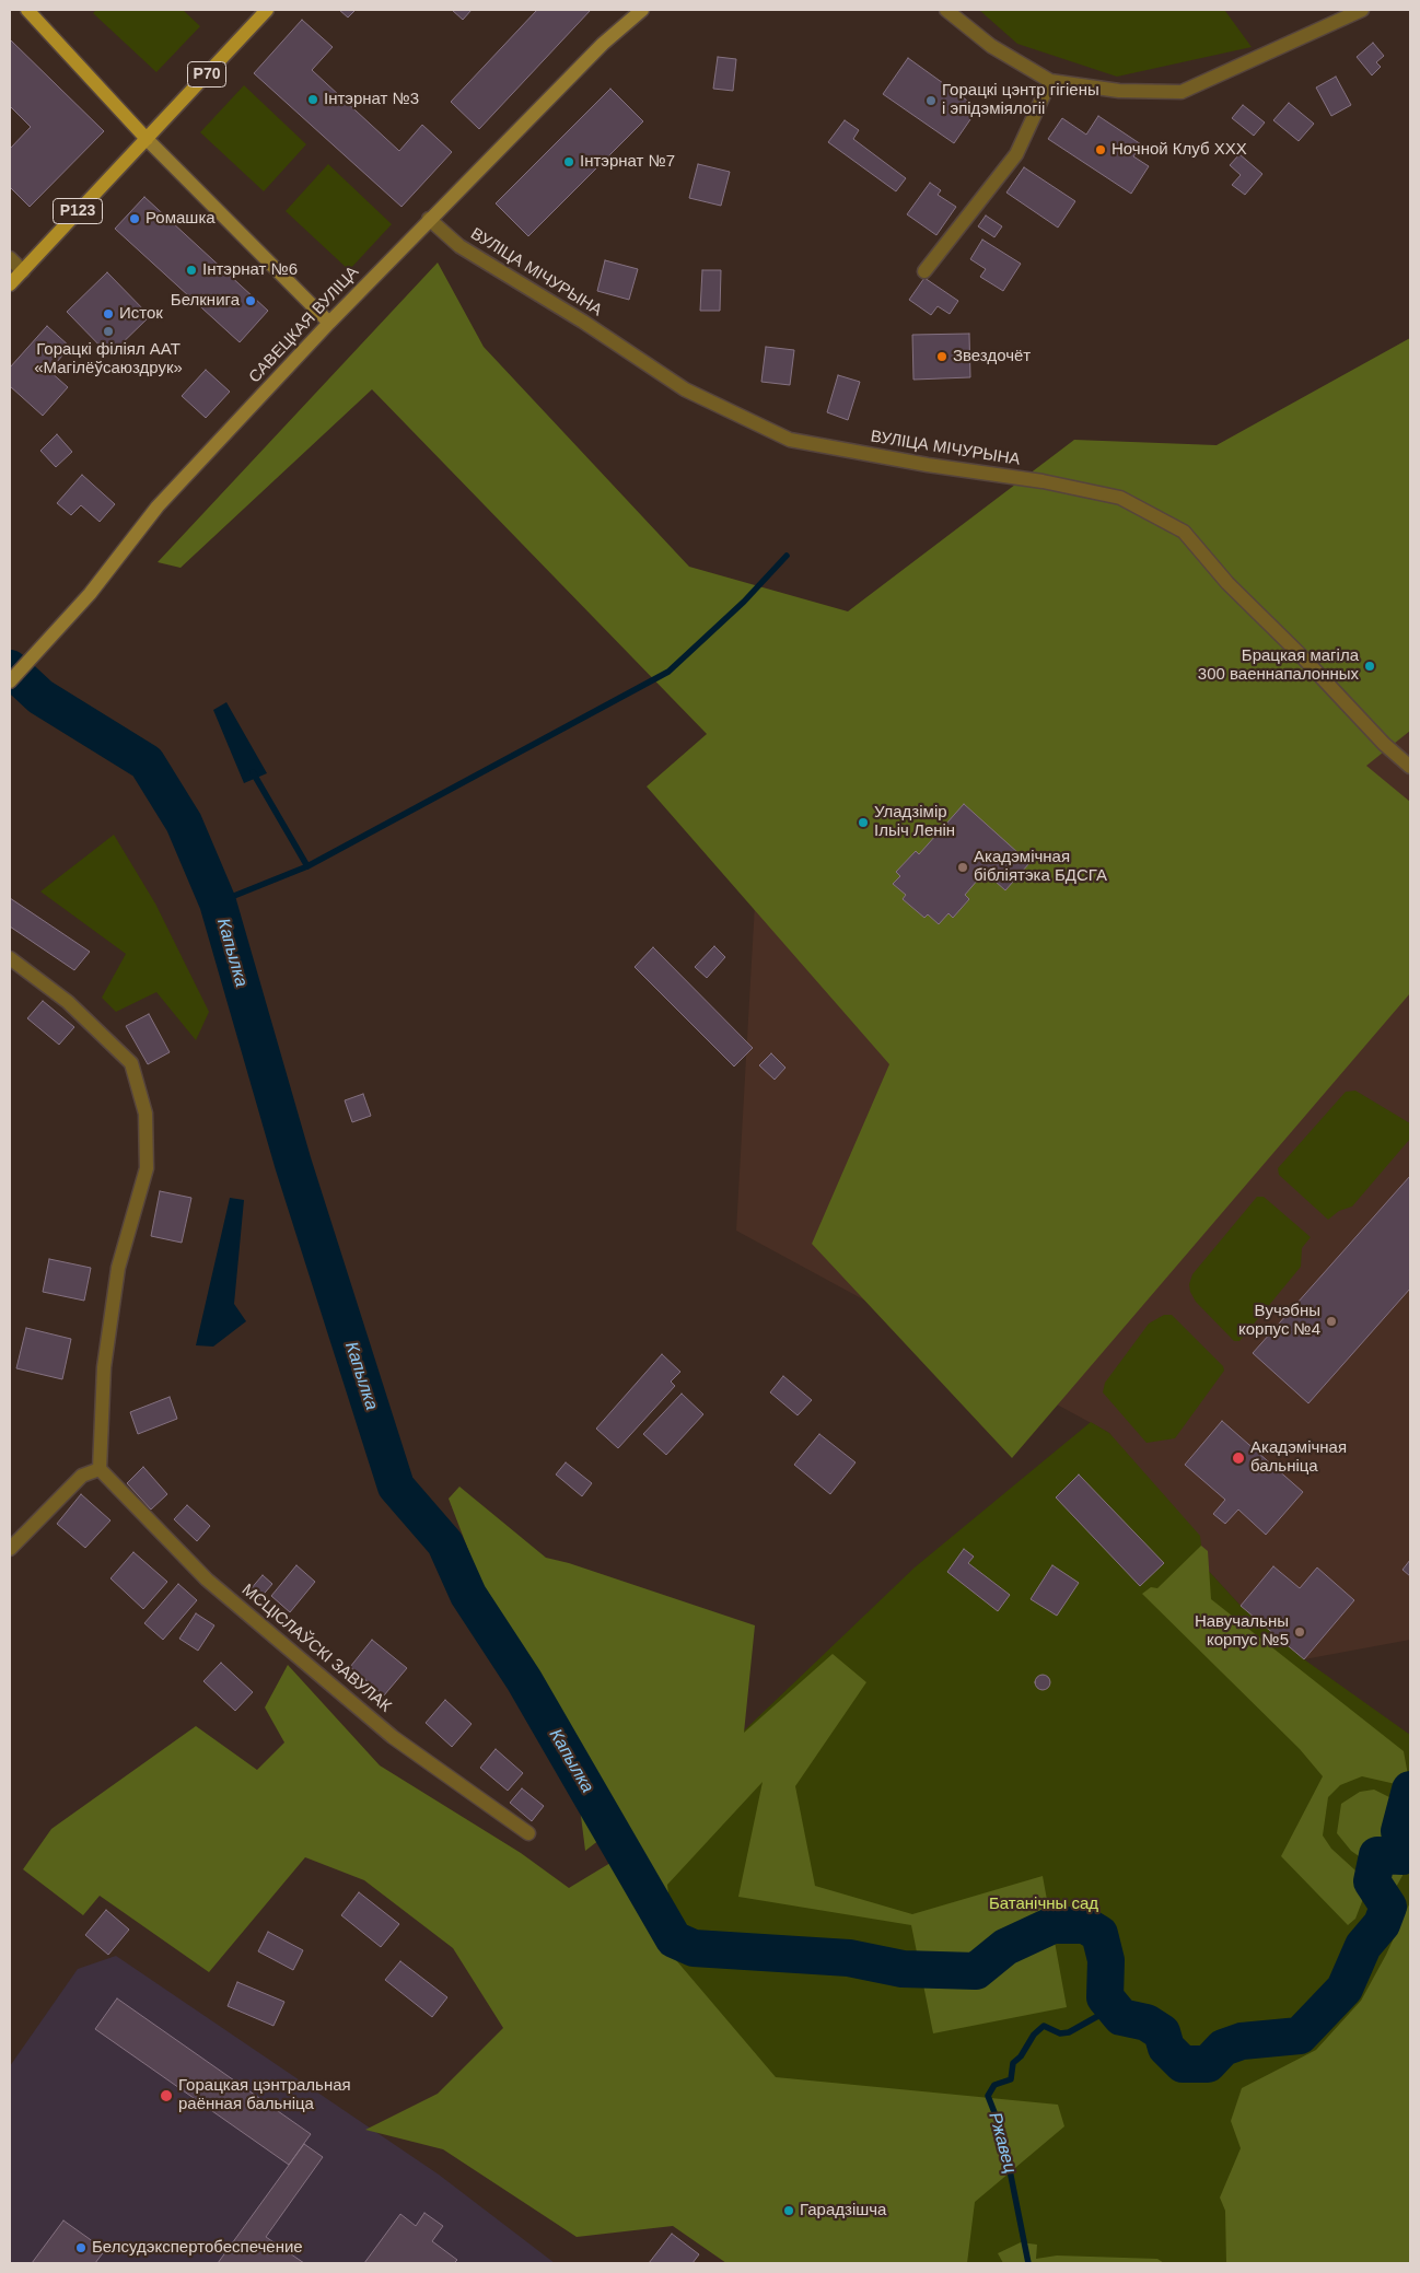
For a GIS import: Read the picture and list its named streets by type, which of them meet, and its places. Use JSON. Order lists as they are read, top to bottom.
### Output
{
  "streets": {
    "main road": ["Р70", "Р123", "САВЕЦКАЯ ВУЛІЦА"],
    "street": ["ВУЛІЦА МІЧУРЫНА", "МСЦІСЛАЎСКІ ЗАВУЛАК"]
  },
  "crossings": [
    ["Р70", "Р123"],
    ["ВУЛІЦА МІЧУРЫНА", "САВЕЦКАЯ ВУЛІЦА"]
  ],
  "water": ["Капылка", "Ржавец"],
  "parks": ["Батанічны сад"],
  "places": [
    "Інтэрнат №3",
    "Горацкі цэнтр гігіены і эпідэміялогіі",
    "Ночной Клуб ХХХ",
    "Інтэрнат №7",
    "Ромашка",
    "Інтэрнат №6",
    "Белкнига",
    "Исток",
    "Горацкі філіял ААТ «Магілёўсаюздрук»",
    "Звездочёт",
    "Брацкая магіла 300 ваеннапалонных",
    "Уладзімір Ільіч Ленін",
    "Акадэмічная бібліятэка БДСГА",
    "Вучэбны корпус №4",
    "Акадэмічная бальніца",
    "Навучальны корпус №5",
    "Горацкая цэнтральная раённая бальніца",
    "Гарадзішча",
    "Белсудэкспертобеспечение"
  ]
}
